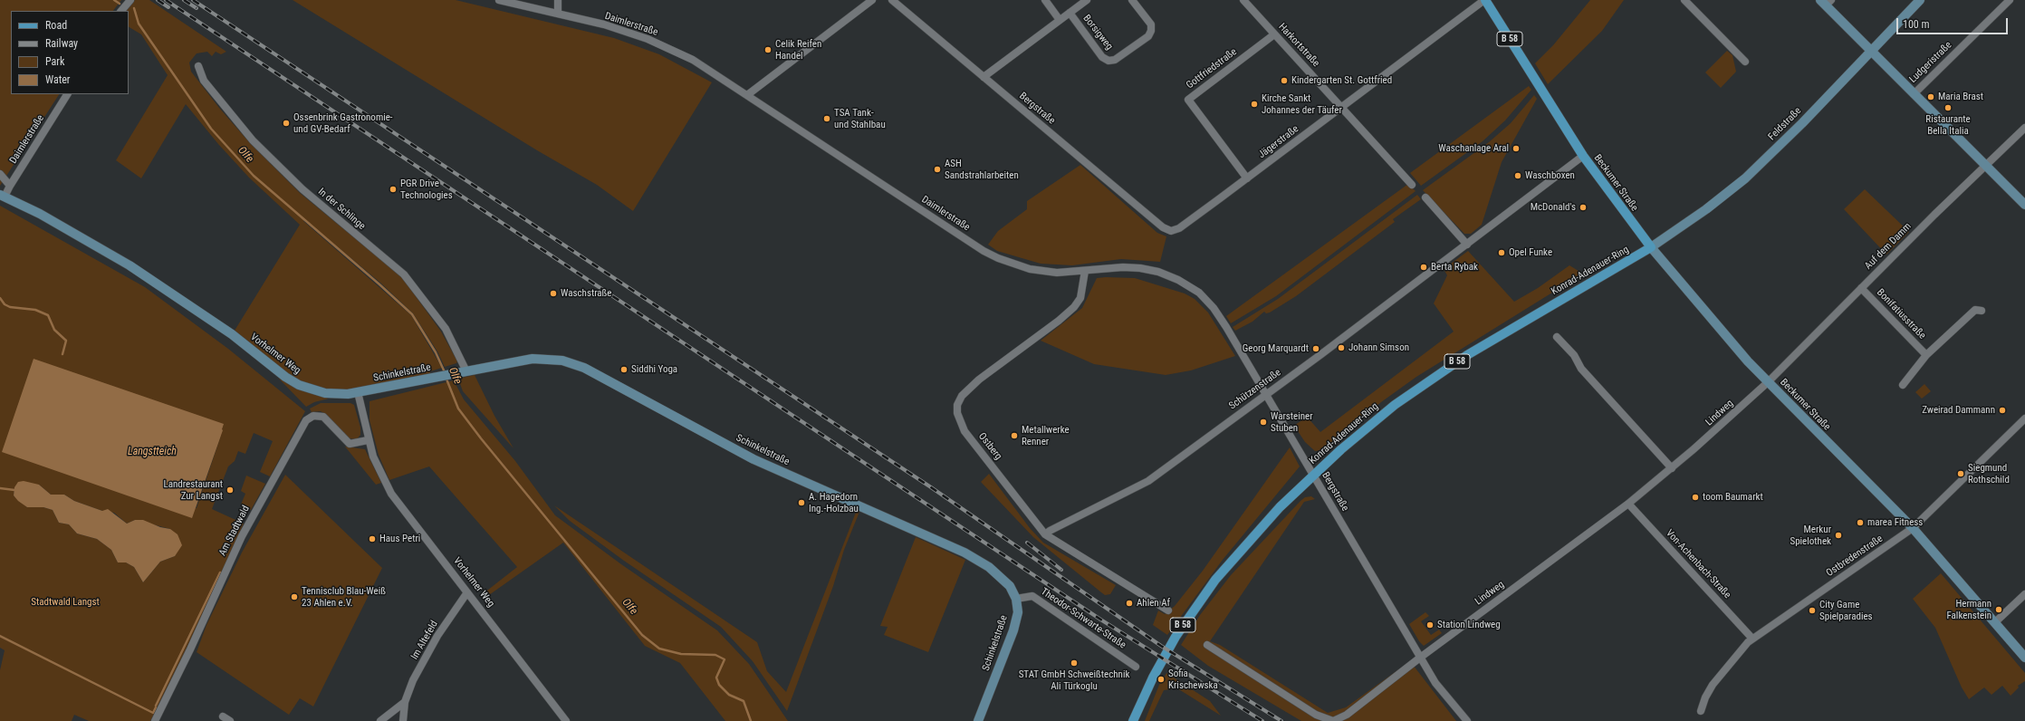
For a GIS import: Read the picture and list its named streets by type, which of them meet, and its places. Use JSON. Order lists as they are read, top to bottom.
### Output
{
  "streets": {
    "main road": ["B 58", "Beckumer Straße", "Konrad-Adenauer-Ring"],
    "street": [
      "Daimlerstraße",
      "Borsigweg",
      "Harkortstraße",
      "Ludgeristraße",
      "Gottfriedstraße",
      "Bergstraße",
      "Feldstraße",
      "Jägerstraße",
      "In der Schlinge",
      "Auf dem Damm",
      "Bonifatiusstraße",
      "Vorhelmer Weg",
      "Schinkelstraße",
      "Schützenstraße",
      "Lindweg",
      "Ostberg",
      "Am Stadtwald",
      "Ostbredenstraße",
      "Von-Achenbach-Straße",
      "Theodor-Schwarte-Straße",
      "Im Altefeld"
    ]
  },
  "crossings": [
    ["Daimlerstraße", "Bergstraße"],
    ["Daimlerstraße", "Vorhelmer Weg"],
    ["Daimlerstraße", "Ostberg"],
    ["Borsigweg", "Bergstraße"],
    ["Harkortstraße", "Gottfriedstraße"],
    ["Harkortstraße", "Jägerstraße"],
    ["Gottfriedstraße", "Jägerstraße"],
    ["Bergstraße", "Jägerstraße"],
    ["Bergstraße", "Konrad-Adenauer-Ring"],
    ["Bergstraße", "Schützenstraße"],
    ["Bergstraße", "Lindweg"],
    ["Feldstraße", "Beckumer Straße"],
    ["Feldstraße", "Konrad-Adenauer-Ring"],
    ["Jägerstraße", "Beckumer Straße"],
    ["Beckumer Straße", "Auf dem Damm"],
    ["Beckumer Straße", "Konrad-Adenauer-Ring"],
    ["Beckumer Straße", "Schützenstraße"],
    ["Beckumer Straße", "Lindweg"],
    ["Beckumer Straße", "Ostbredenstraße"],
    ["In der Schlinge", "Schinkelstraße"],
    ["Auf dem Damm", "Bonifatiusstraße"],
    ["Auf dem Damm", "Lindweg"],
    ["Vorhelmer Weg", "Schinkelstraße"],
    ["Vorhelmer Weg", "Am Stadtwald"],
    ["Vorhelmer Weg", "Im Altefeld"],
    ["Schinkelstraße", "Theodor-Schwarte-Straße"],
    ["Schützenstraße", "Ostberg"],
    ["Lindweg", "Von-Achenbach-Straße"],
    ["Ostbredenstraße", "Von-Achenbach-Straße"]
  ],
  "water": ["Olfe", "Langstteich"],
  "parks": ["Stadtwald Langst"],
  "places": [
    "Celik Reifen Handel",
    "Kindergarten St. Gottfried",
    "Maria Brast",
    "Kirche Sankt Johannes der Täufer",
    "Ristaurante Bella Italia",
    "TSA Tank- und Stahlbau",
    "Ossenbrink Gastronomie- und GV-Bedarf",
    "Waschanlage Aral",
    "ASH Sandstrahlarbeiten",
    "Waschboxen",
    "PGR Drive Technologies",
    "McDonald's",
    "Opel Funke",
    "Berta Rybak",
    "Waschstraße",
    "Johann Simson",
    "Georg Marquardt",
    "Siddhi Yoga",
    "Zweirad Dammann",
    "Warsteiner Stuben",
    "Metallwerke Renner",
    "Siegmund Rothschild",
    "Landrestaurant Zur Langst",
    "toom Baumarkt",
    "A. Hagedorn Ing.-Holzbau",
    "marea Fitness",
    "Merkur Spielothek",
    "Haus Petri",
    "Tennisclub Blau-Weiß 23 Ahlen e.V.",
    "Ahlen Af",
    "Hermann Falkenstein",
    "City Game Spielparadies",
    "Station Lindweg",
    "STAT GmbH Schweißtechnik Ali Türkoglu",
    "Sofia Krischewska"
  ],
  "legend": [
    "Road",
    "Railway",
    "Park",
    "Water"
  ],
  "scale_bar": "100 m"
}
